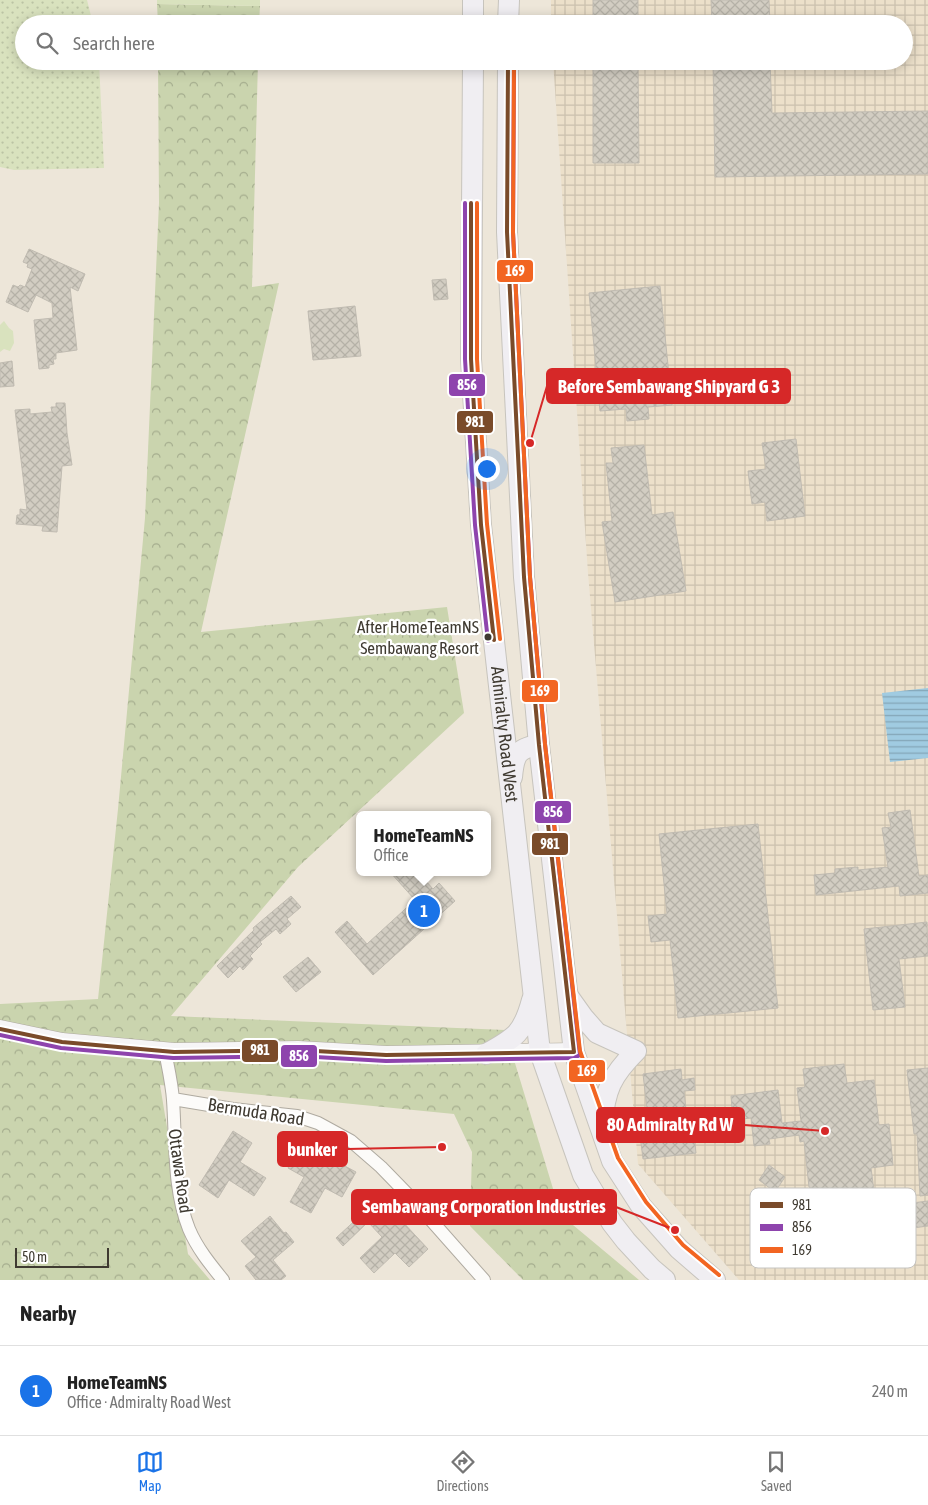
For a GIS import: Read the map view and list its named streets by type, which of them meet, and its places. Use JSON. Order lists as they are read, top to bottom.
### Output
{
  "streets": {
    "main road": ["Admiralty Road West"],
    "street": ["Bermuda Road", "Ottawa Road"]
  },
  "crossings": [
    ["Bermuda Road", "Ottawa Road"]
  ],
  "places": [
    "Before Sembawang Shipyard G 3",
    "After HomeTeamNS Sembawang Resort",
    "80 Admiralty Rd W",
    "bunker",
    "Sembawang Corporation Industries"
  ],
  "lines": ["transit line 981", "transit line 856", "transit line 169"],
  "legend": ["981", "856", "169"],
  "scale_bar": "50 m",
  "page": {
    "search": "Search here",
    "popup": ["HomeTeamNS", "Office"],
    "pins": "1",
    "scale": "50 m",
    "heading": "Nearby",
    "list": [
      {
        "mark": "1",
        "name": "HomeTeamNS",
        "note": "Office · Admiralty Road West",
        "value": "240 m"
      }
    ],
    "nav": ["Map", "Directions", "Saved"]
  }
}
